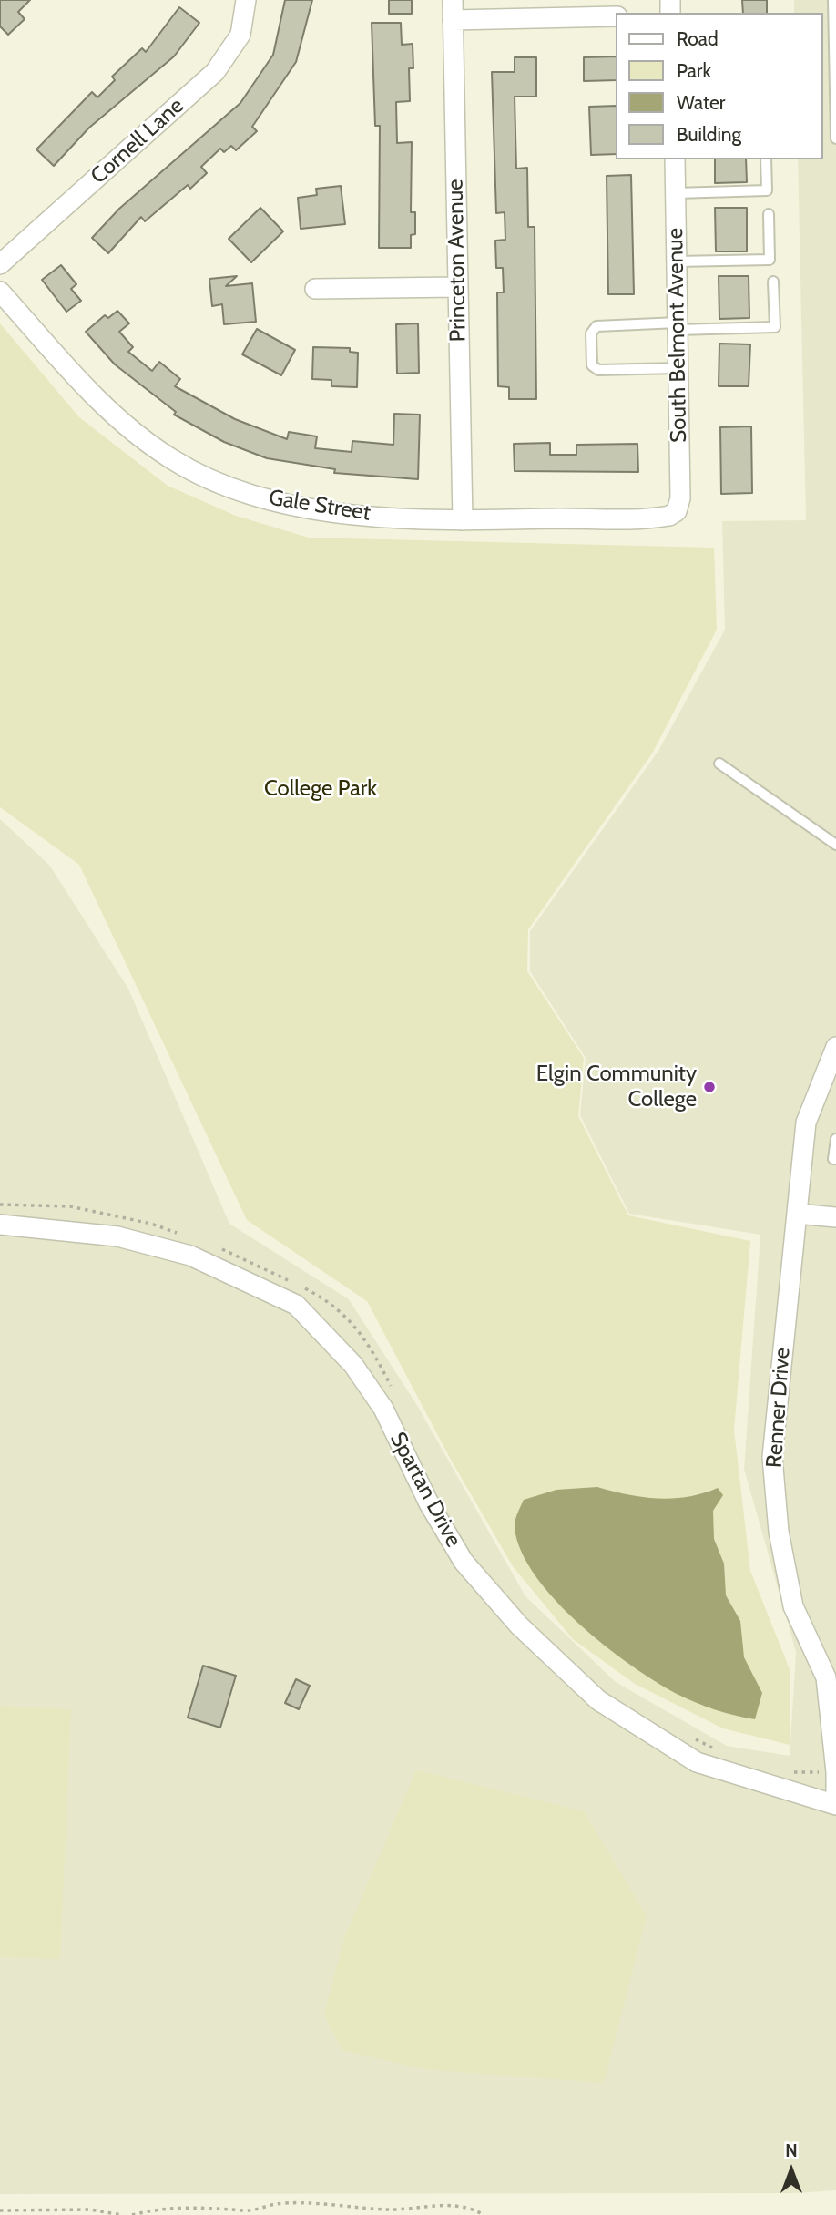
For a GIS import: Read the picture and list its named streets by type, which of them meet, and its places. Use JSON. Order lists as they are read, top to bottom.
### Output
{
  "streets": {
    "street": [
      "Cornell Lane",
      "Princeton Avenue",
      "South Belmont Avenue",
      "Gale Street",
      "Renner Drive",
      "Spartan Drive"
    ]
  },
  "crossings": [
    ["Princeton Avenue", "Gale Street"],
    ["South Belmont Avenue", "Gale Street"],
    ["Renner Drive", "Spartan Drive"]
  ],
  "parks": ["College Park"],
  "places": ["Elgin Community College"],
  "legend": [
    "Road",
    "Park",
    "Water",
    "Building"
  ],
  "north": "top"
}
